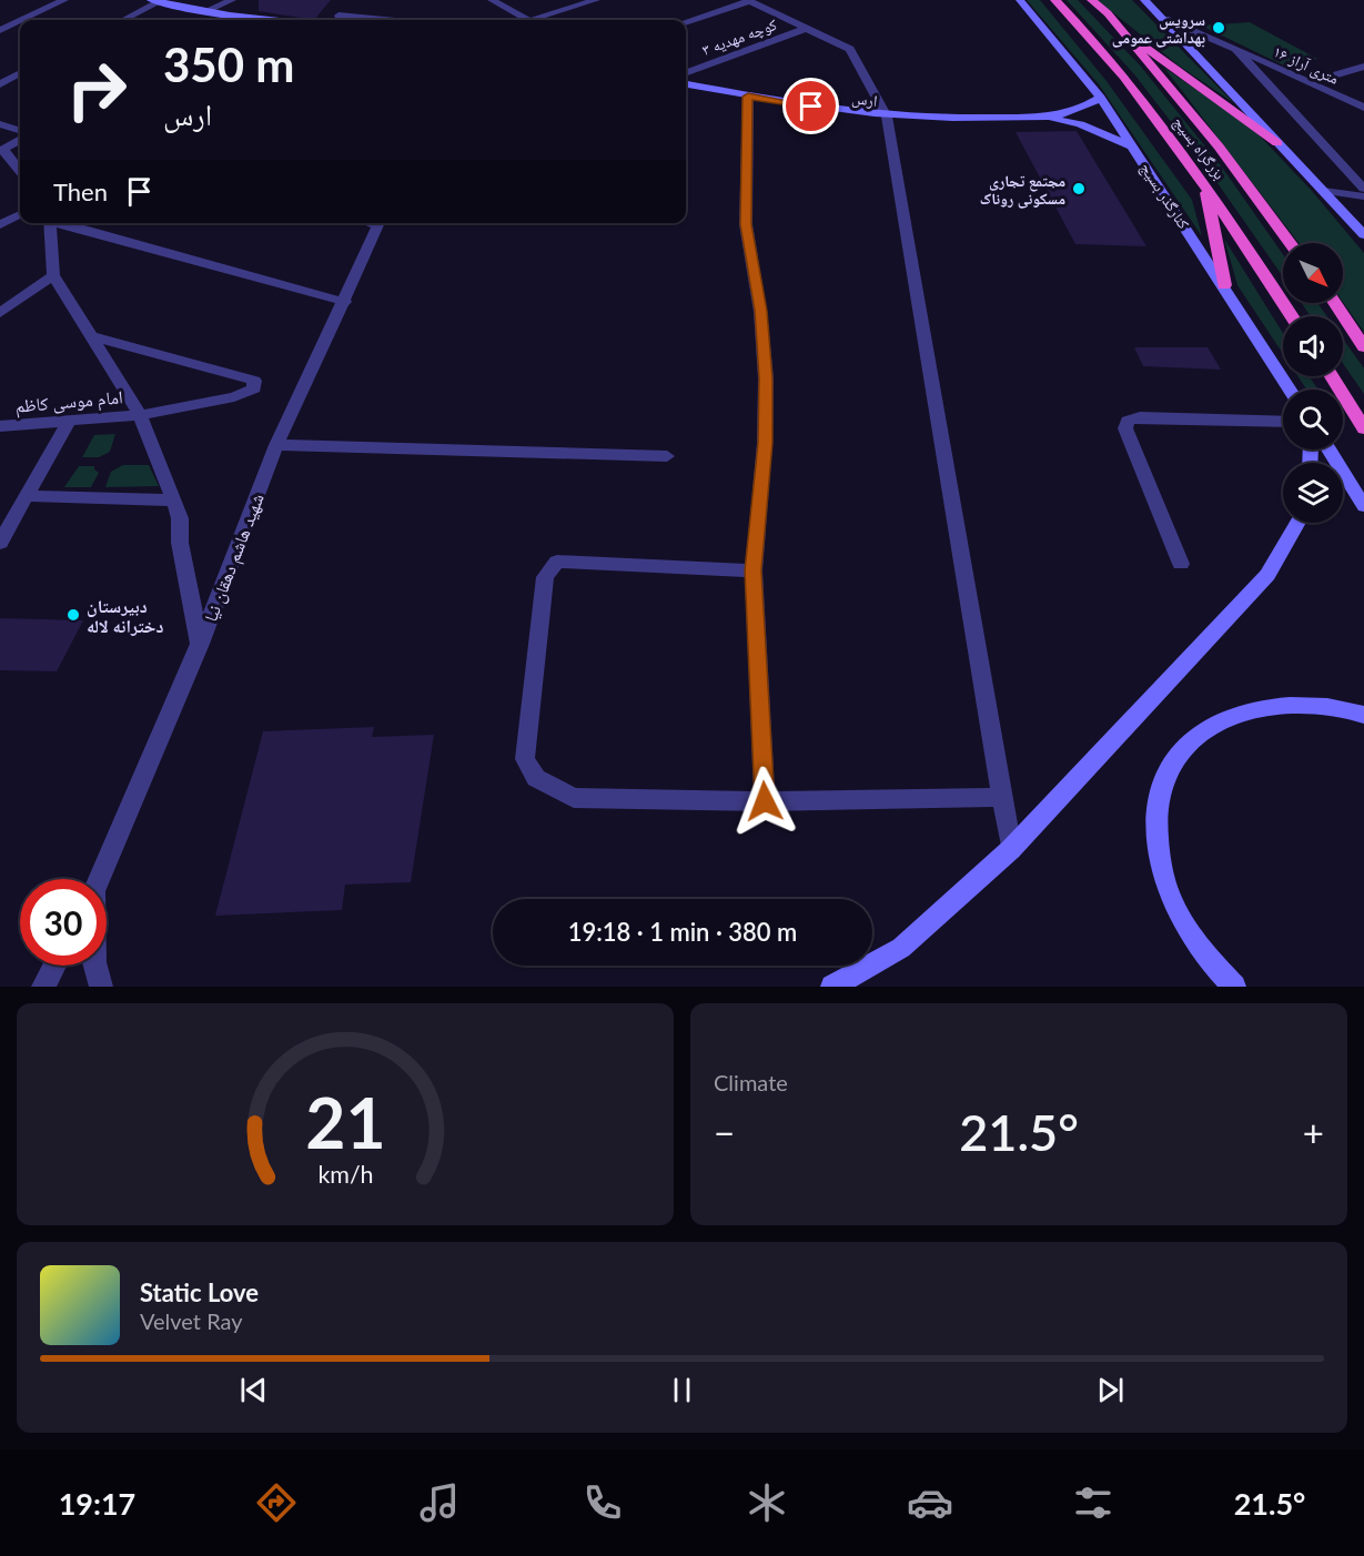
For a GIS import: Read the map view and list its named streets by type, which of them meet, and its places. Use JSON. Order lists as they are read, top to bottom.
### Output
{
  "streets": {
    "highway": ["بزرگراه بسیج"],
    "main road": ["ارس", "کنارگذر بسیج"],
    "street": [
      "کوچه مهدیه ۳",
      "۱۶ متری آراز",
      "امام موسی کاظم",
      "شهید هاشم دهقان نیا"
    ]
  },
  "places": ["سرویس بهداشتی عمومی", "مجتمع تجاری مسکونی روناک", "دبیرستان دخترانه لاله"],
  "north": "bottom right",
  "page": {
    "turn": ["350 m", "ارس"],
    "then": "Then",
    "limit": "30",
    "trip": "19:18 · 1 min · 380 m",
    "tile": "Climate",
    "heat": ["−", "21.5°", "+"],
    "song": ["Static Love", "Velvet Ray"],
    "tabs": ["19:17", "21.5°"],
    "gauge": ["21", "km/h"]
  }
}
